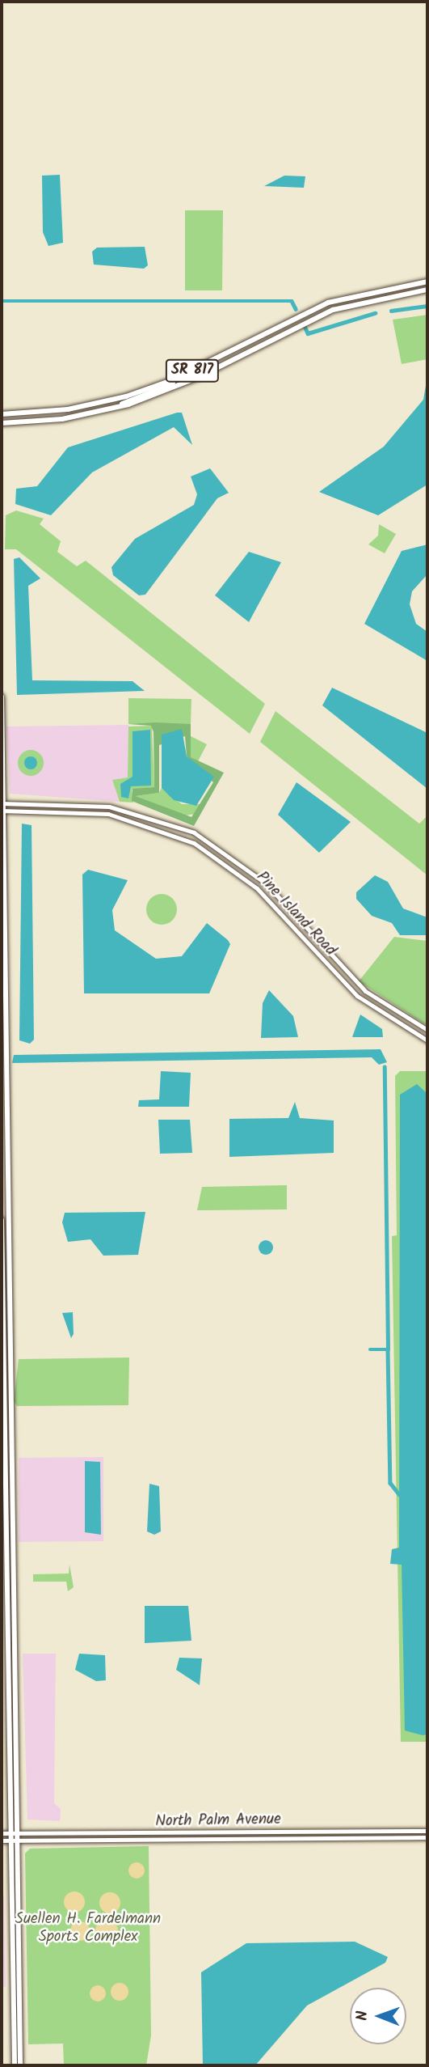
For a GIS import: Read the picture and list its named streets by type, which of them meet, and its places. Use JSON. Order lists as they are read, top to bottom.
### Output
{
  "streets": {
    "main road": ["SR 817", "Pine Island Road", "North Palm Avenue"]
  },
  "parks": ["Suellen H. Fardelmann Sports Complex"],
  "north": "left"
}
